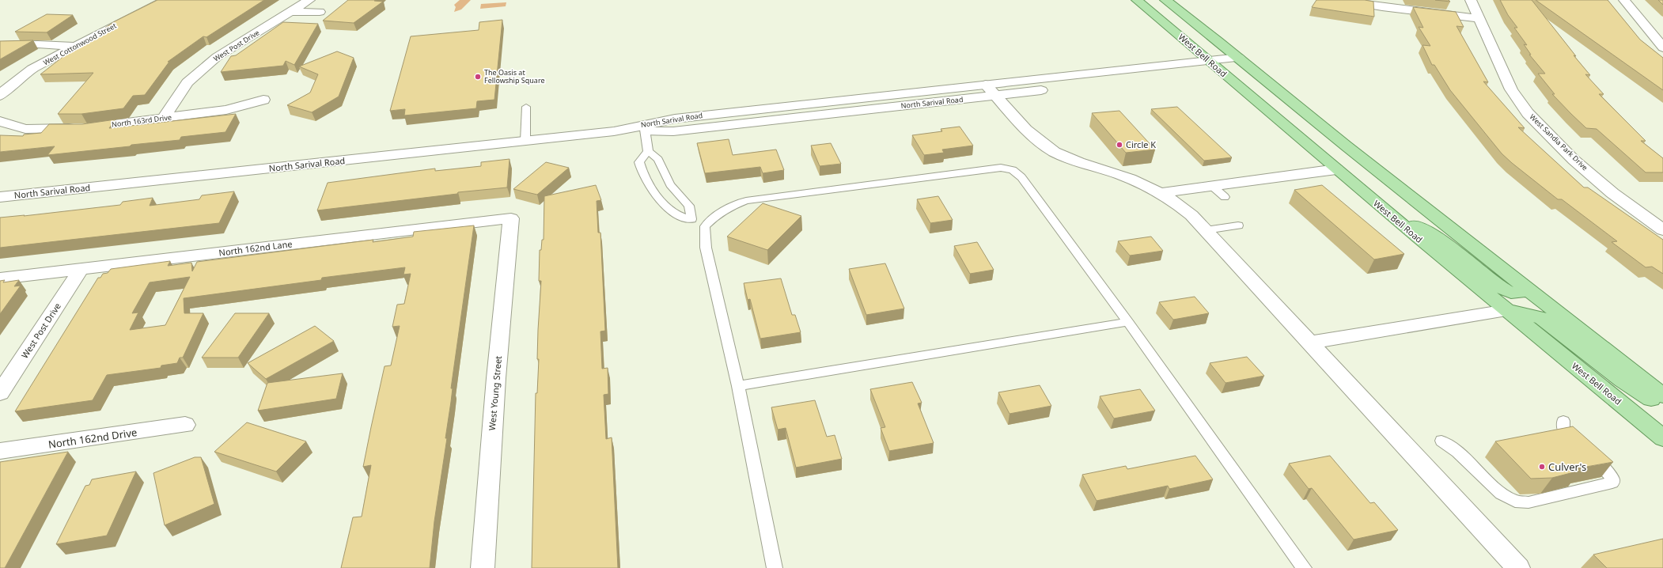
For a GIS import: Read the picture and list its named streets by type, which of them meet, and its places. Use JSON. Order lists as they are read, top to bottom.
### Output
{
  "streets": {
    "main road": ["West Bell Road"],
    "street": [
      "West Cottonwood Street",
      "West Post Drive",
      "North Sarival Road",
      "North 163rd Drive",
      "West Sandia Park Drive",
      "North 162nd Lane",
      "West Young Street",
      "North 162nd Drive"
    ]
  },
  "crossings": [
    ["West Post Drive", "North 163rd Drive"],
    ["West Post Drive", "North 162nd Lane"],
    ["West Bell Road", "North Sarival Road"],
    ["North 162nd Lane", "West Young Street"]
  ],
  "places": ["The Oasis at Fellowship Square", "Circle K", "Culver's"]
}
